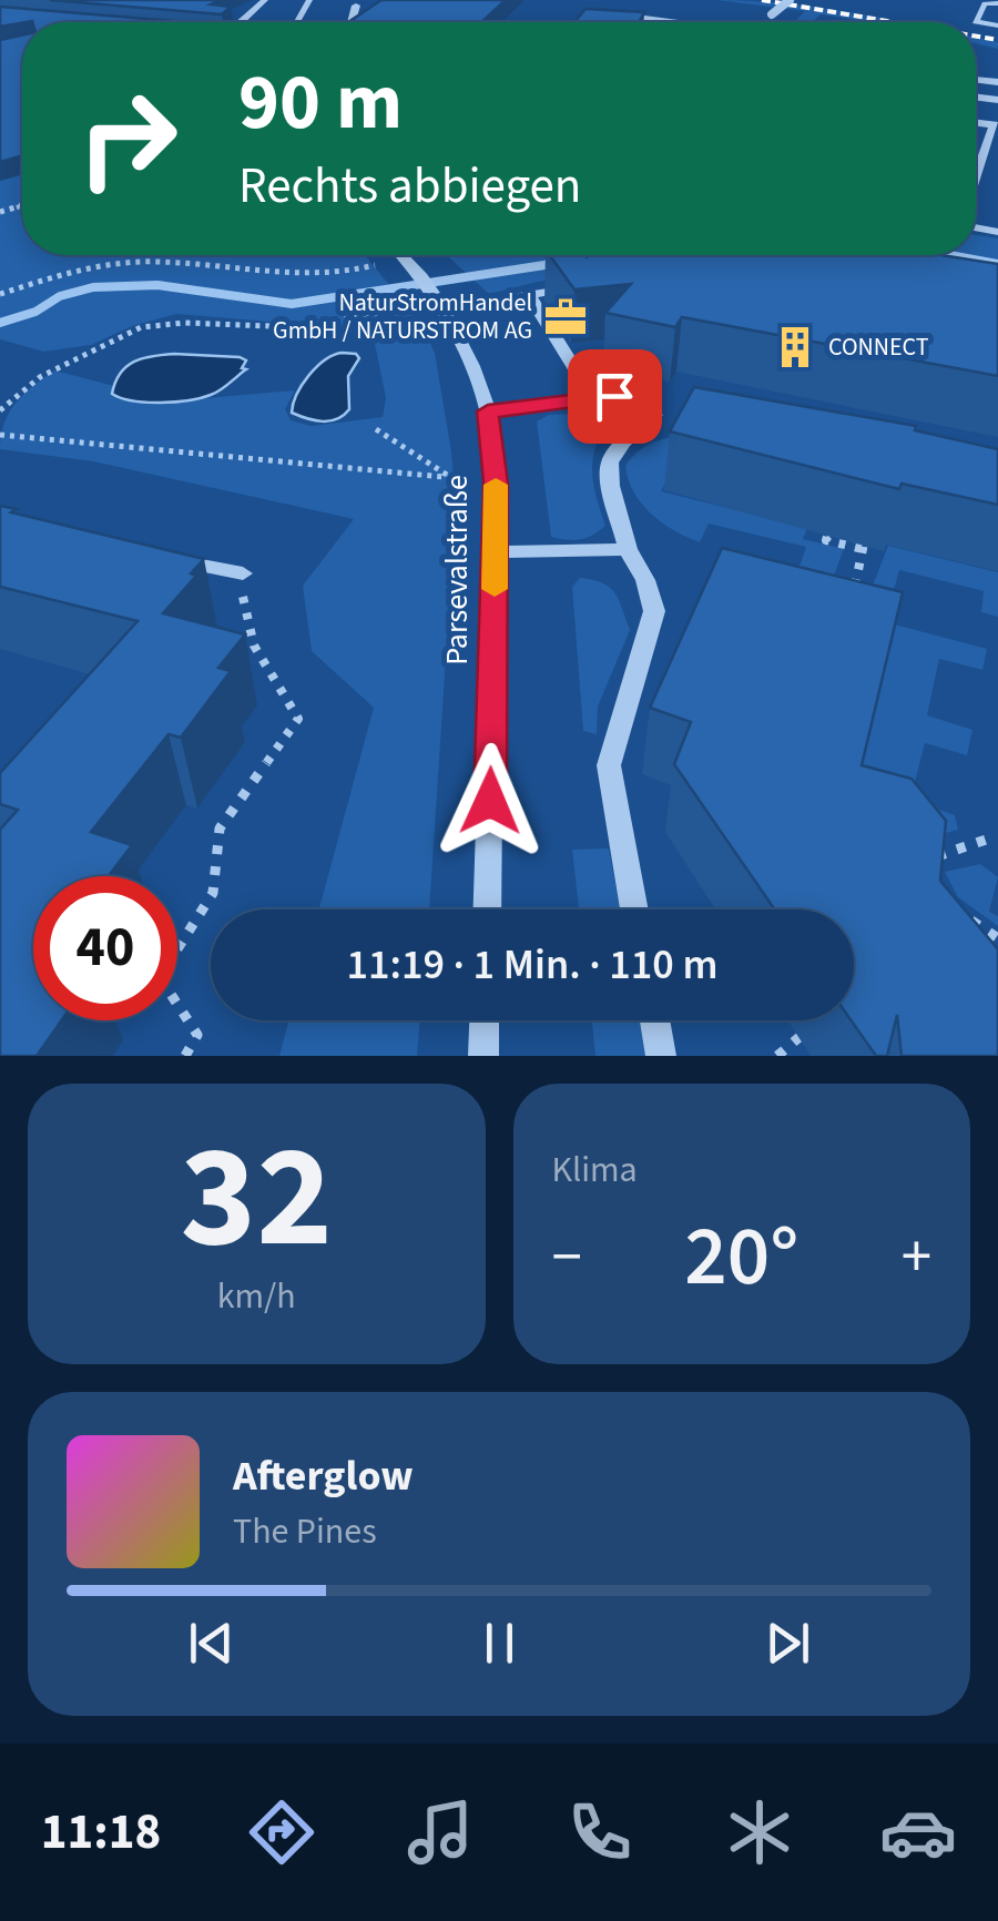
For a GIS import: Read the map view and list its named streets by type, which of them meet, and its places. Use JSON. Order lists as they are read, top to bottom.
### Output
{
  "streets": {
    "street": ["Parsevalstraße"]
  },
  "places": {
    "office": ["NaturStromHandel GmbH / NATURSTROM AG"],
    "building": ["CONNECT"]
  },
  "page": {
    "turn": ["90 m", "Rechts abbiegen"],
    "limit": "40",
    "trip": "11:19 · 1 Min. · 110 m",
    "tile": [
      ["32", "km/h"],
      "Klima"
    ],
    "heat": ["−", "20°", "+"],
    "song": ["Afterglow", "The Pines"],
    "tabs": "11:18"
  }
}
